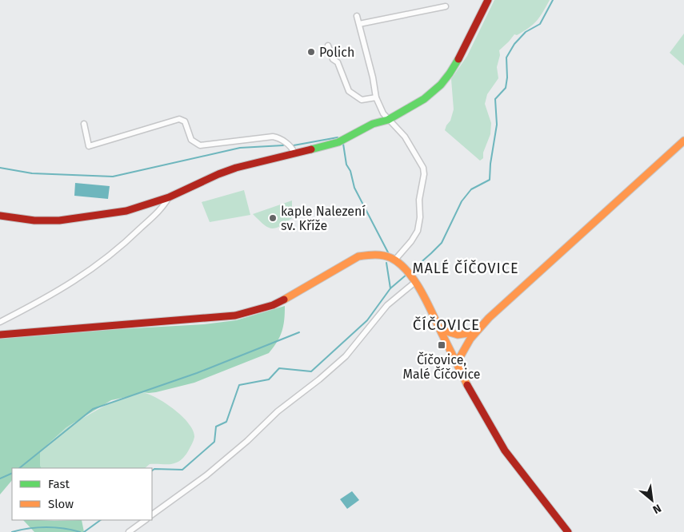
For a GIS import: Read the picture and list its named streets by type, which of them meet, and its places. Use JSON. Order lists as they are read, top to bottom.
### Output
{
  "districts": ["MALÉ ČÍČOVICE", "ČÍČOVICE"],
  "places": {
    "other": ["Polich", "kaple Nalezení sv. Kříže"],
    "transit": ["Číčovice, Malé Číčovice"]
  },
  "legend": ["Fast", "Slow"],
  "north": "bottom right"
}
